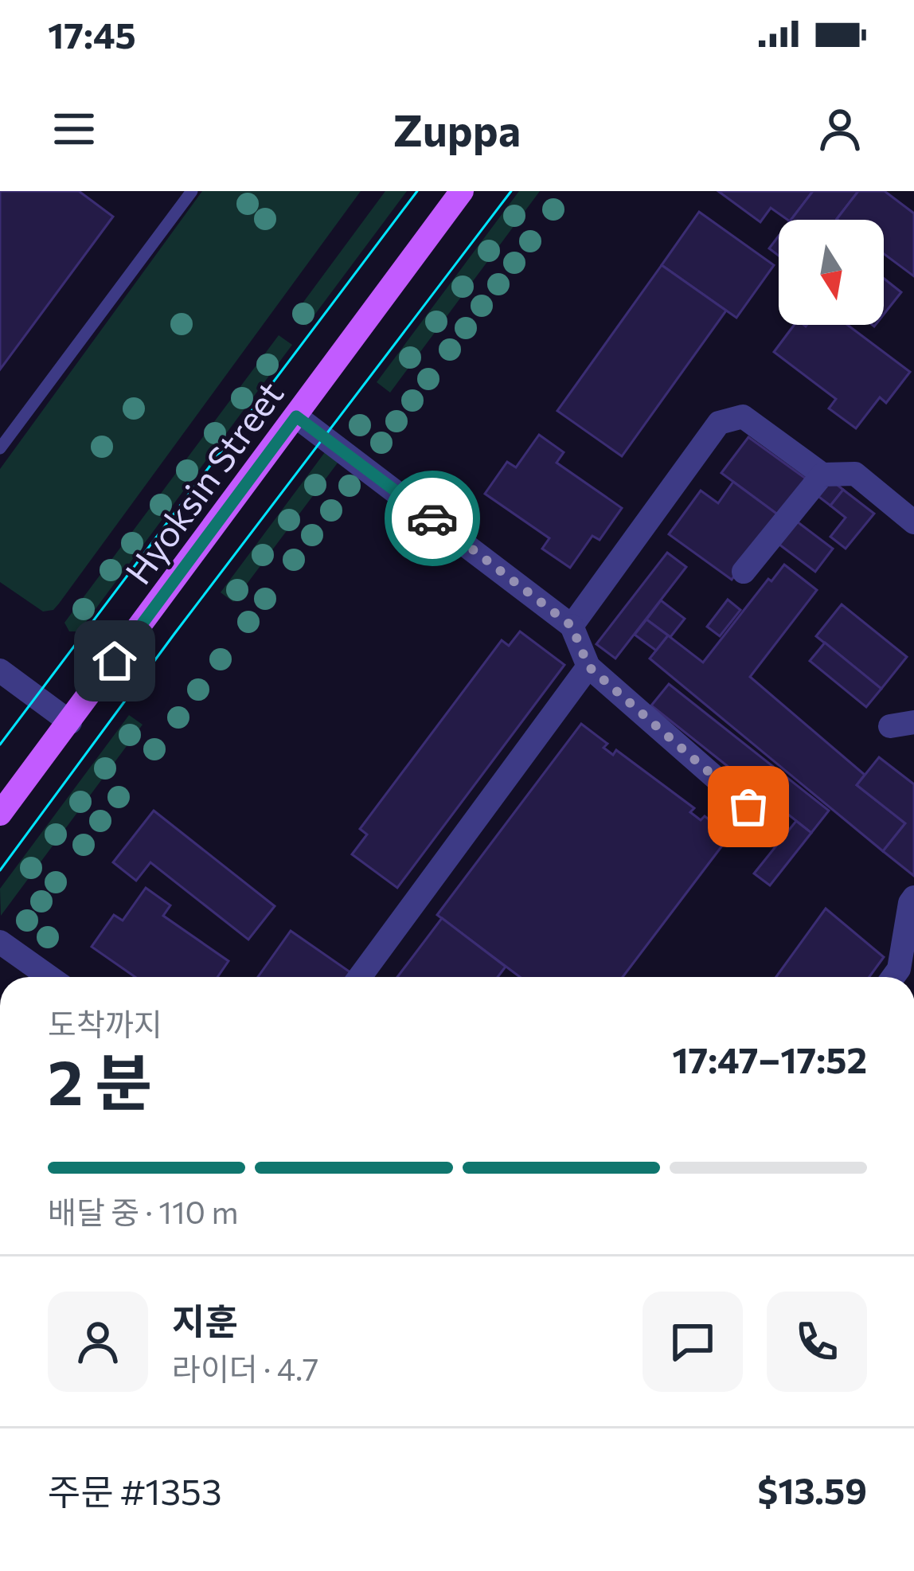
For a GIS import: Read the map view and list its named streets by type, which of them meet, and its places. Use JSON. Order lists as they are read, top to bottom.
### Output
{
  "streets": {
    "main road": ["Hyoksin Street"]
  },
  "north": "bottom",
  "page": {
    "status": "17:45",
    "header": "Zuppa",
    "heading": ["2 분", "도착까지", "17:47–17:52"],
    "panel": [
      "지훈",
      "라이더 · 4.7",
      "주문 #1353",
      "$13.59"
    ],
    "bar": "배달 중 · 110 m"
  }
}
